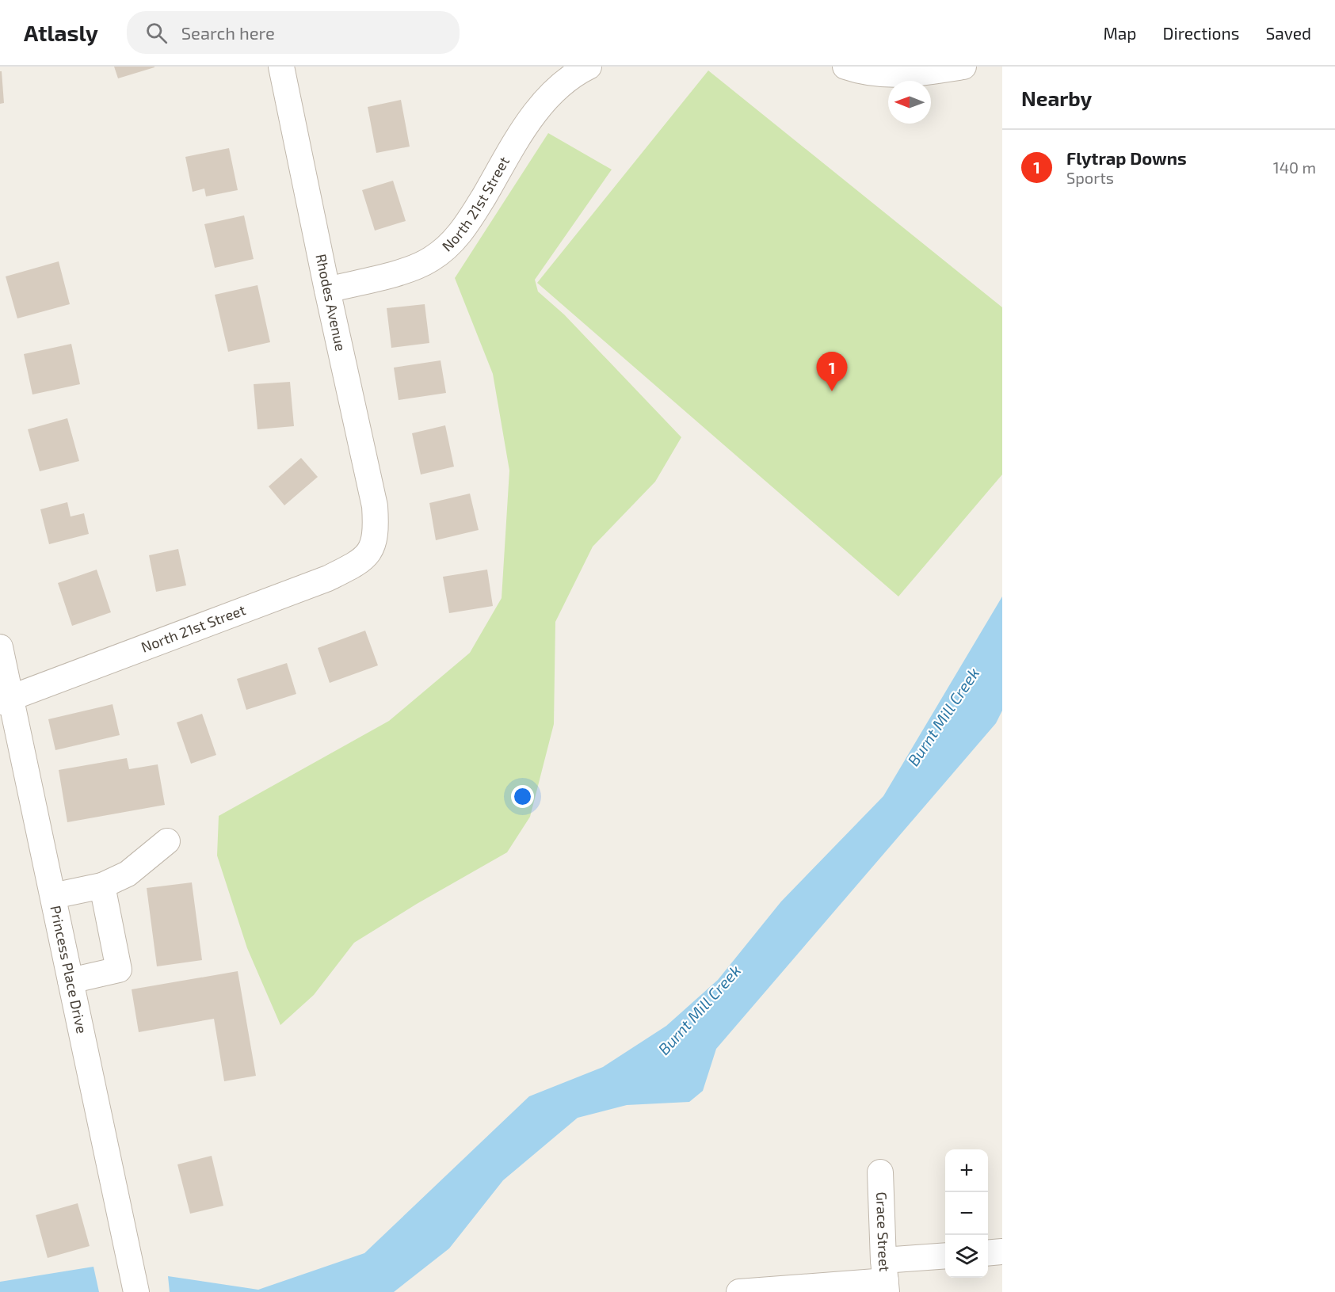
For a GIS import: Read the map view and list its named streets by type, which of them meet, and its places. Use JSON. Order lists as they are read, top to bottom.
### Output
{
  "streets": {
    "street": [
      "North 21st Street",
      "Rhodes Avenue",
      "Princess Place Drive",
      "Grace Street"
    ]
  },
  "crossings": [
    ["North 21st Street", "Rhodes Avenue"],
    ["North 21st Street", "Princess Place Drive"]
  ],
  "water": ["Burnt Mill Creek"],
  "north": "left",
  "page": {
    "header": "Atlasly",
    "search": "Search here",
    "nav": ["Map", "Directions", "Saved"],
    "heading": "Nearby",
    "list": [
      {
        "mark": "1",
        "name": "Flytrap Downs",
        "note": "Sports",
        "value": "140 m"
      }
    ],
    "pins": "1",
    "map_buttons": ["+", "−"]
  }
}
